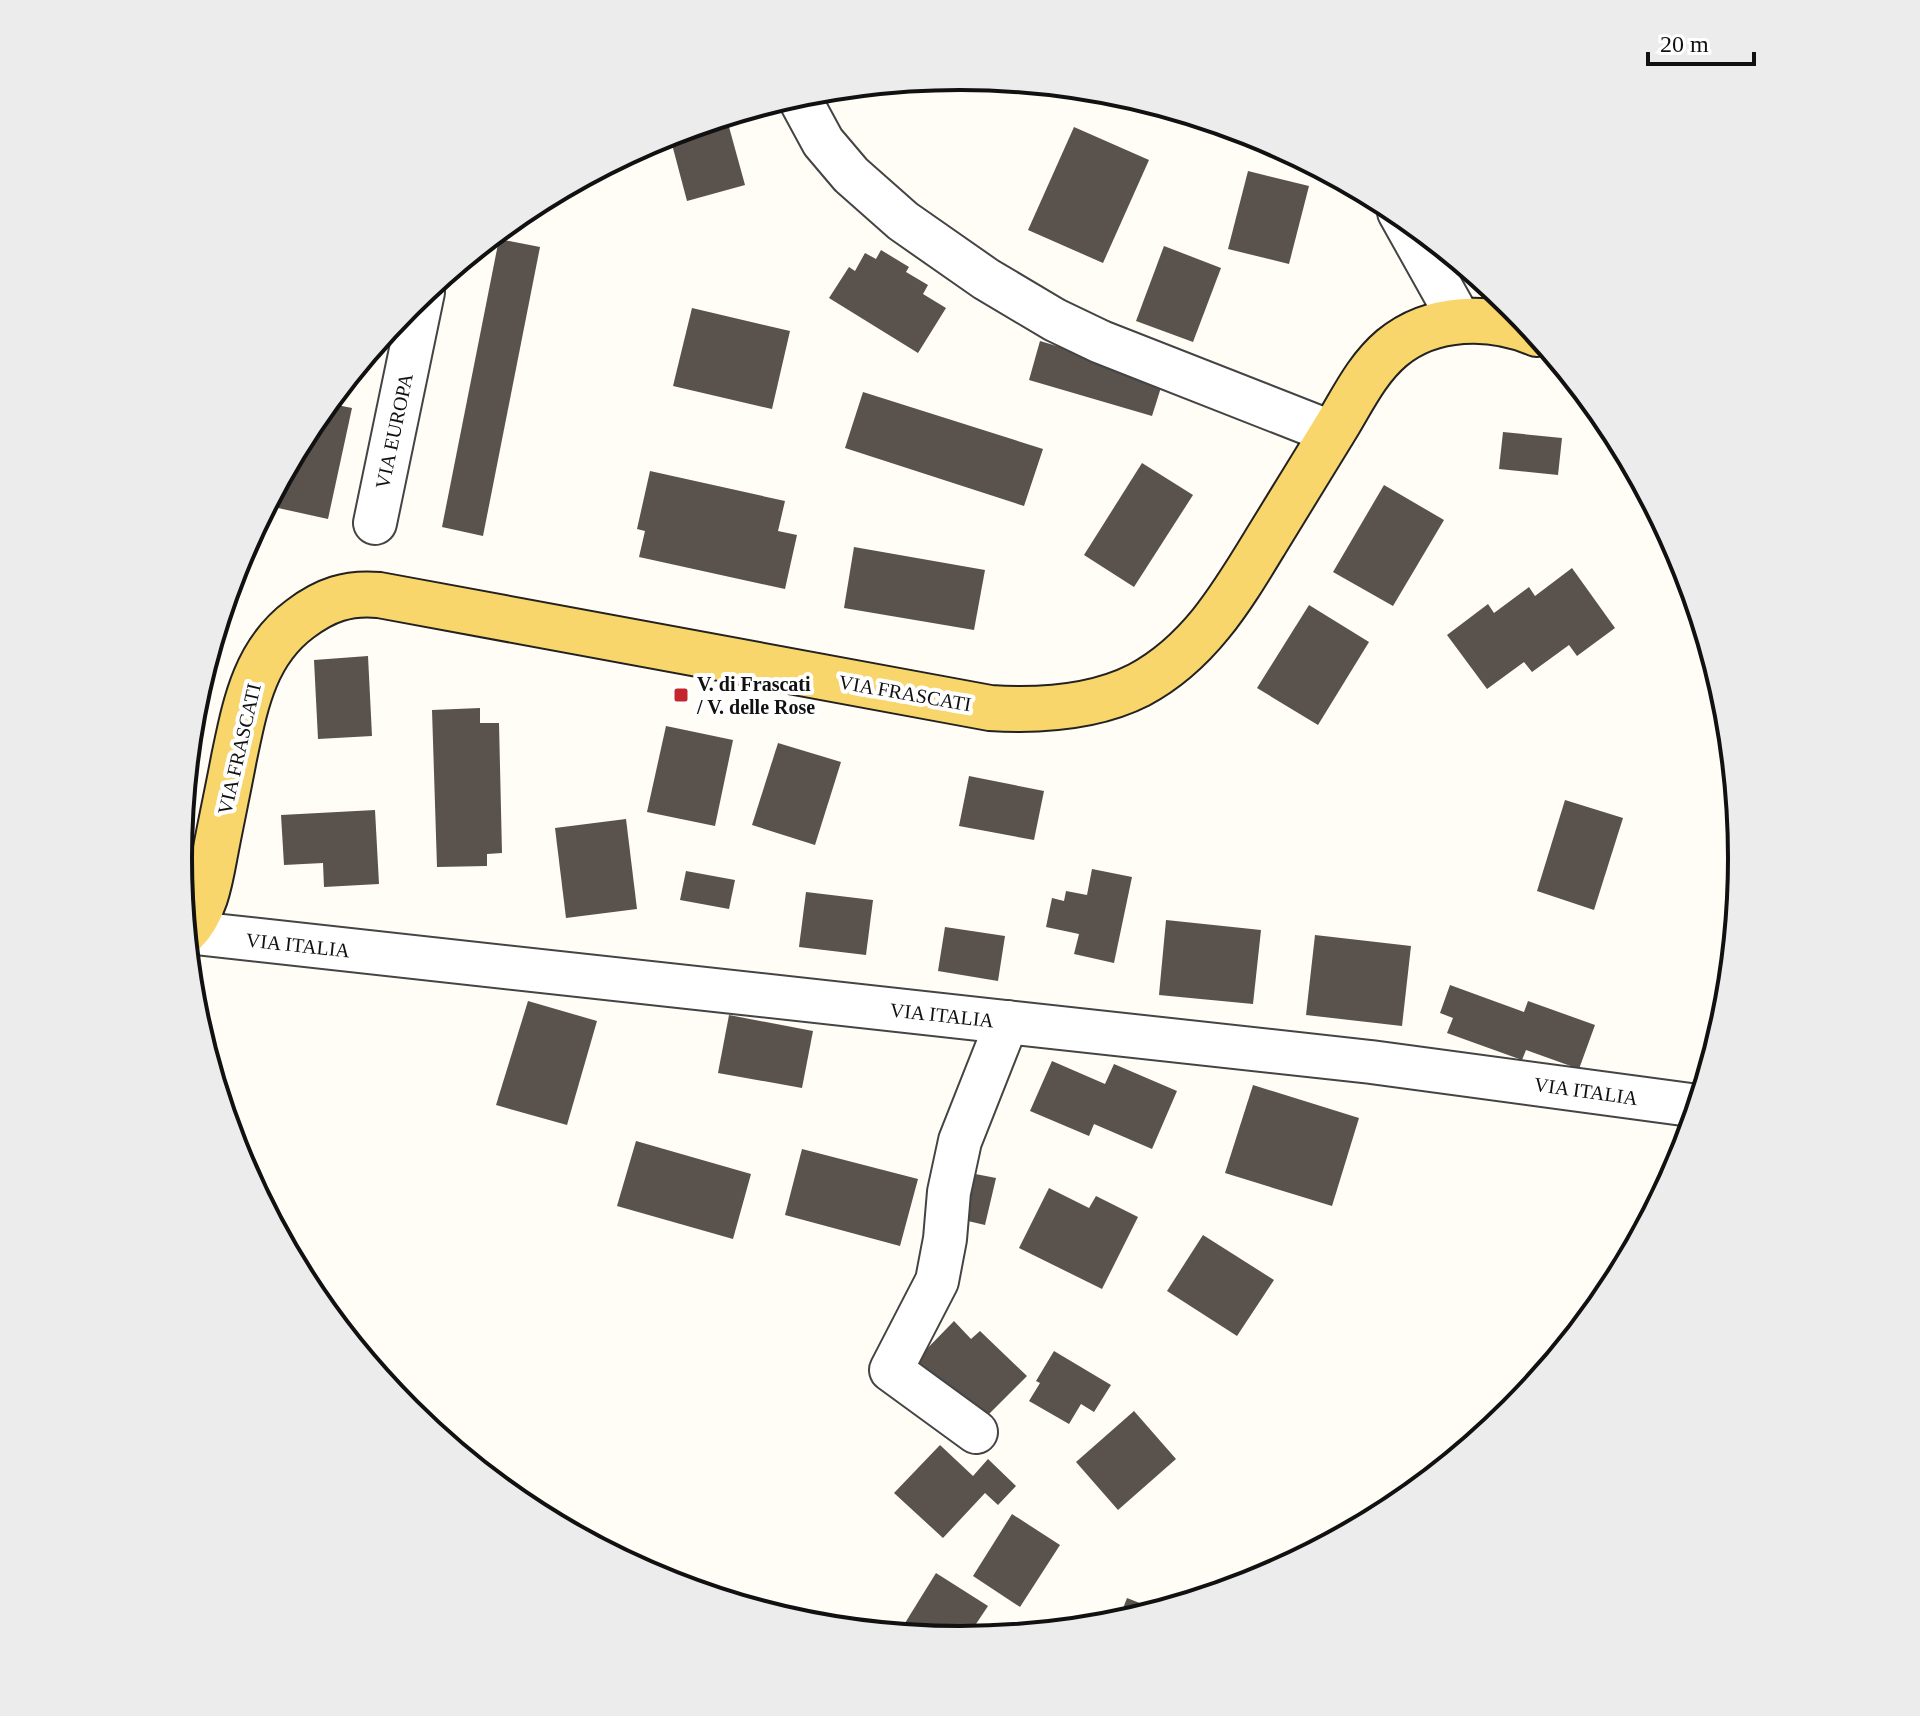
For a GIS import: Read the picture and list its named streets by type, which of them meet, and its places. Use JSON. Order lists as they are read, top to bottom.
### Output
{
  "streets": {
    "main road": ["VIA FRASCATI"],
    "street": ["VIA EUROPA", "VIA ITALIA"]
  },
  "places": {
    "transit": ["V. di Frascati / V. delle Rose"]
  },
  "scale_bar": "20 m"
}
